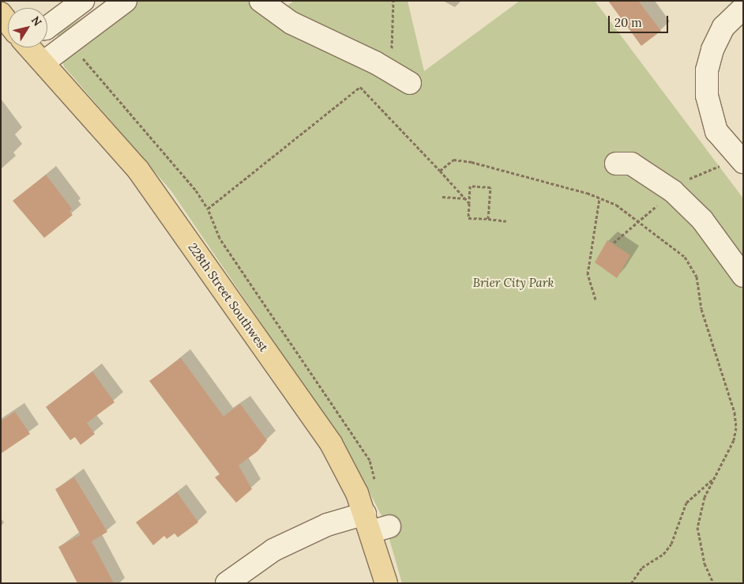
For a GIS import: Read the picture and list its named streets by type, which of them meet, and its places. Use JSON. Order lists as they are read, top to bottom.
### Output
{
  "streets": {
    "main road": ["228th Street Southwest"]
  },
  "parks": ["Brier City Park"],
  "scale_bar": "20 m",
  "north": "top right"
}
